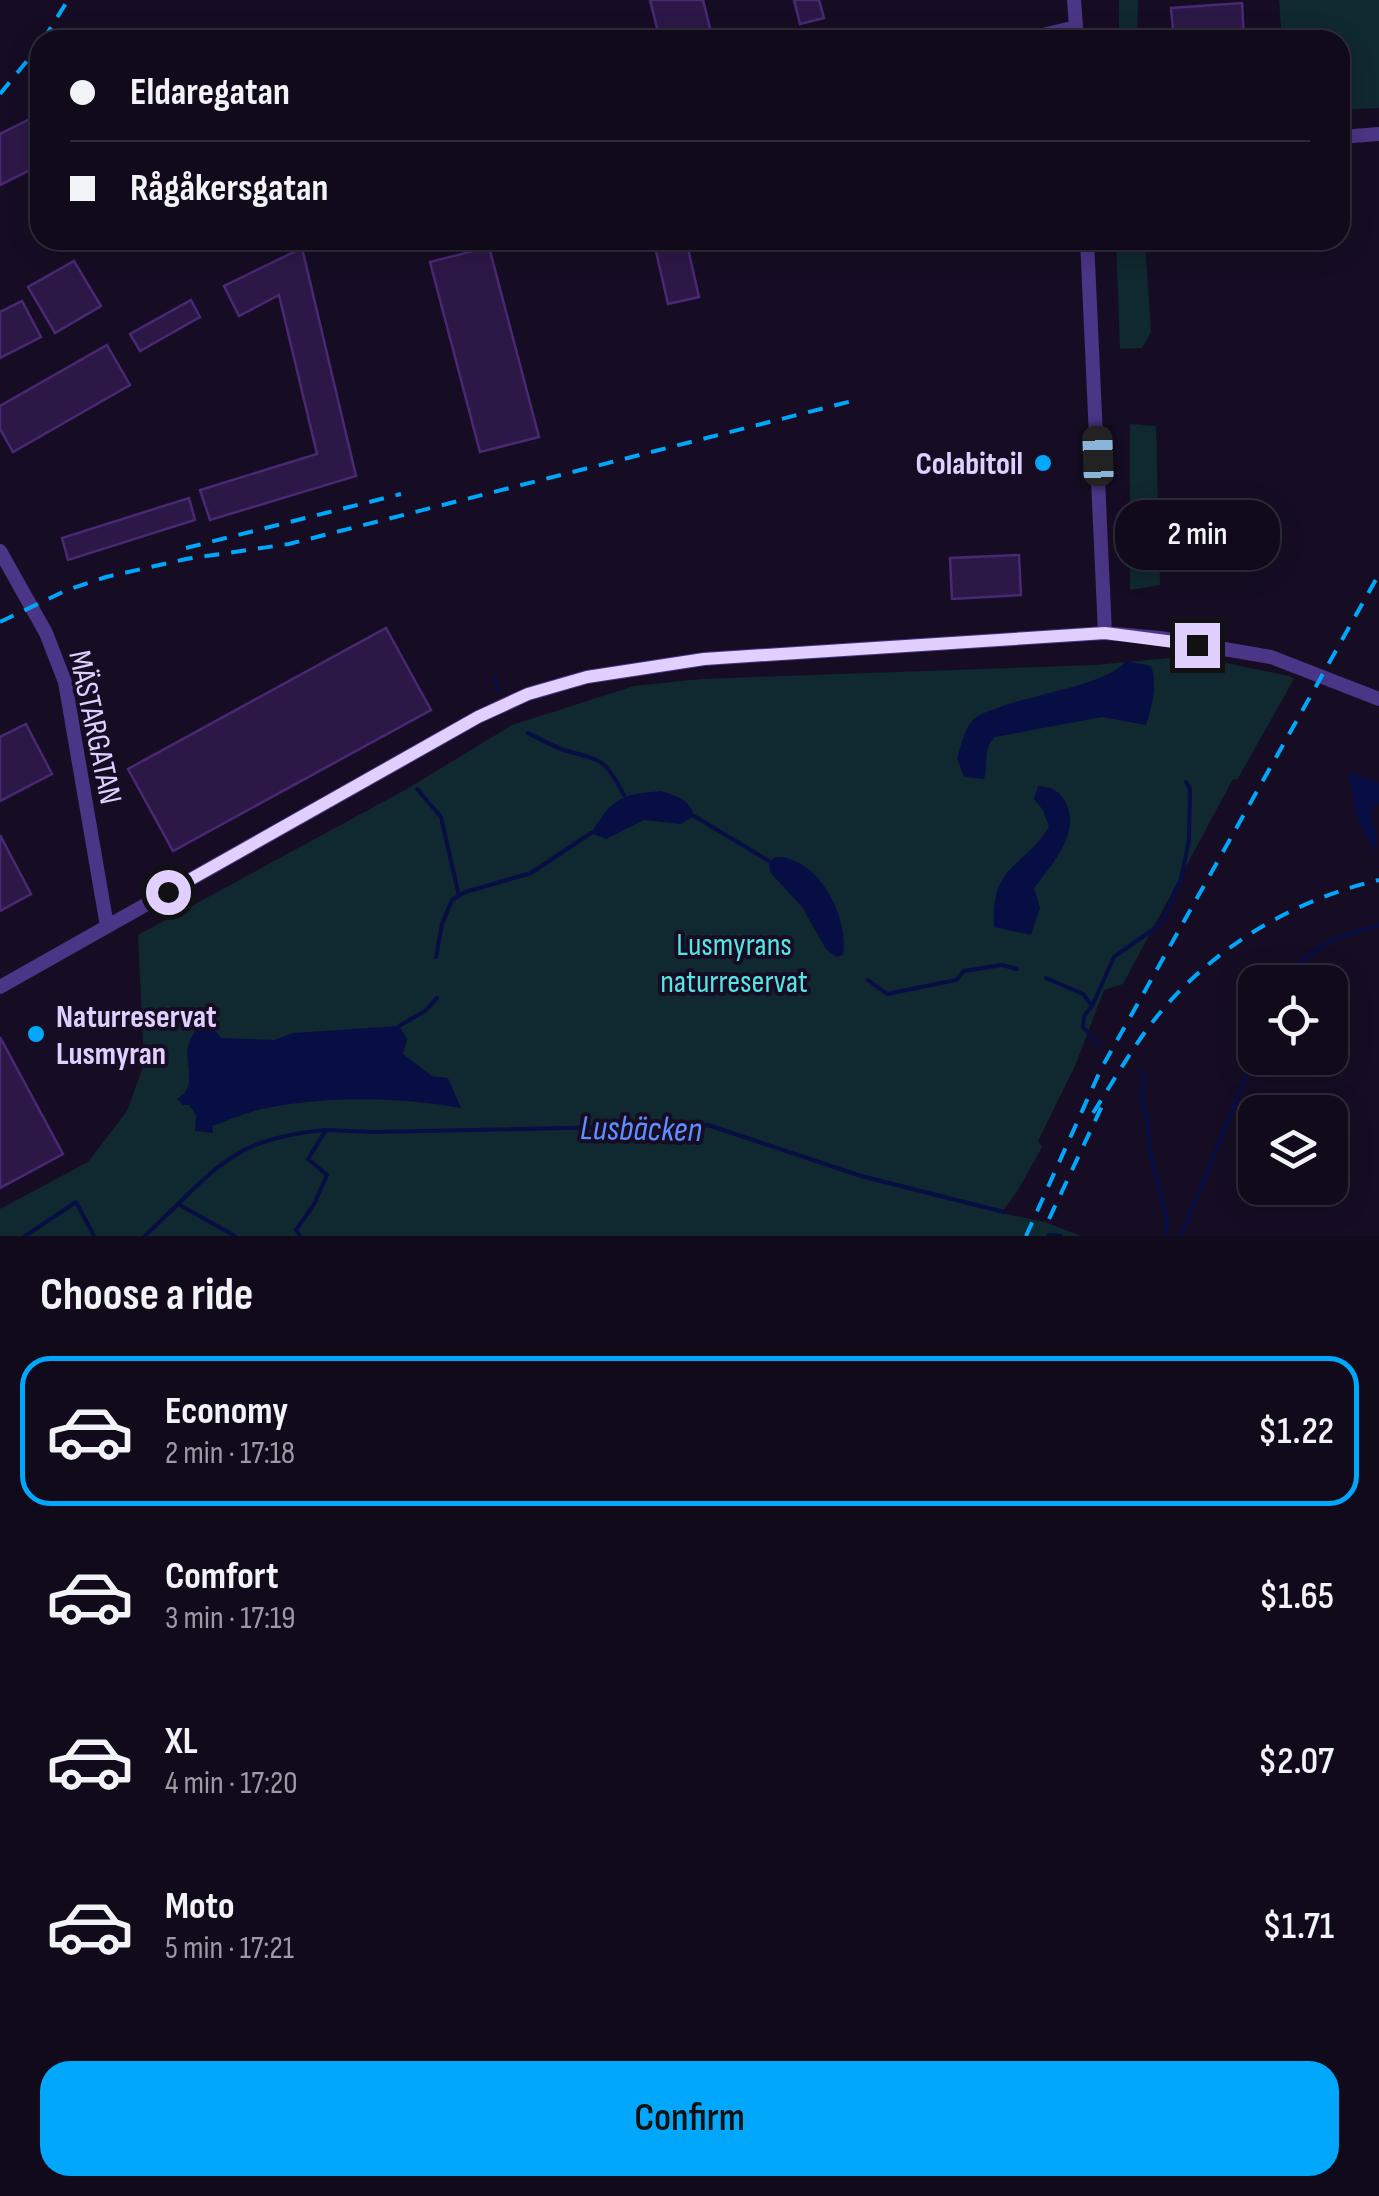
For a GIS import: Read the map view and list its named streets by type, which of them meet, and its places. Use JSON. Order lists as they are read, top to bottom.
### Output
{
  "streets": {
    "street": ["MÄSTARGATAN"]
  },
  "water": ["Lusbäcken"],
  "parks": ["Lusmyrans naturreservat"],
  "places": ["Colabitoil", "Naturreservat Lusmyran"],
  "page": {
    "banner": ["Eldaregatan", "Rågåkersgatan"],
    "bubble": "2 min",
    "heading": "Choose a ride",
    "list": [
      {
        "name": "Economy",
        "note": "2 min · 17:18",
        "value": "$1.22"
      },
      {
        "name": "Comfort",
        "note": "3 min · 17:19",
        "value": "$1.65"
      },
      {
        "name": "XL",
        "note": "4 min · 17:20",
        "value": "$2.07"
      },
      {
        "name": "Moto",
        "note": "5 min · 17:21",
        "value": "$1.71"
      }
    ],
    "buttons": "Confirm"
  }
}
